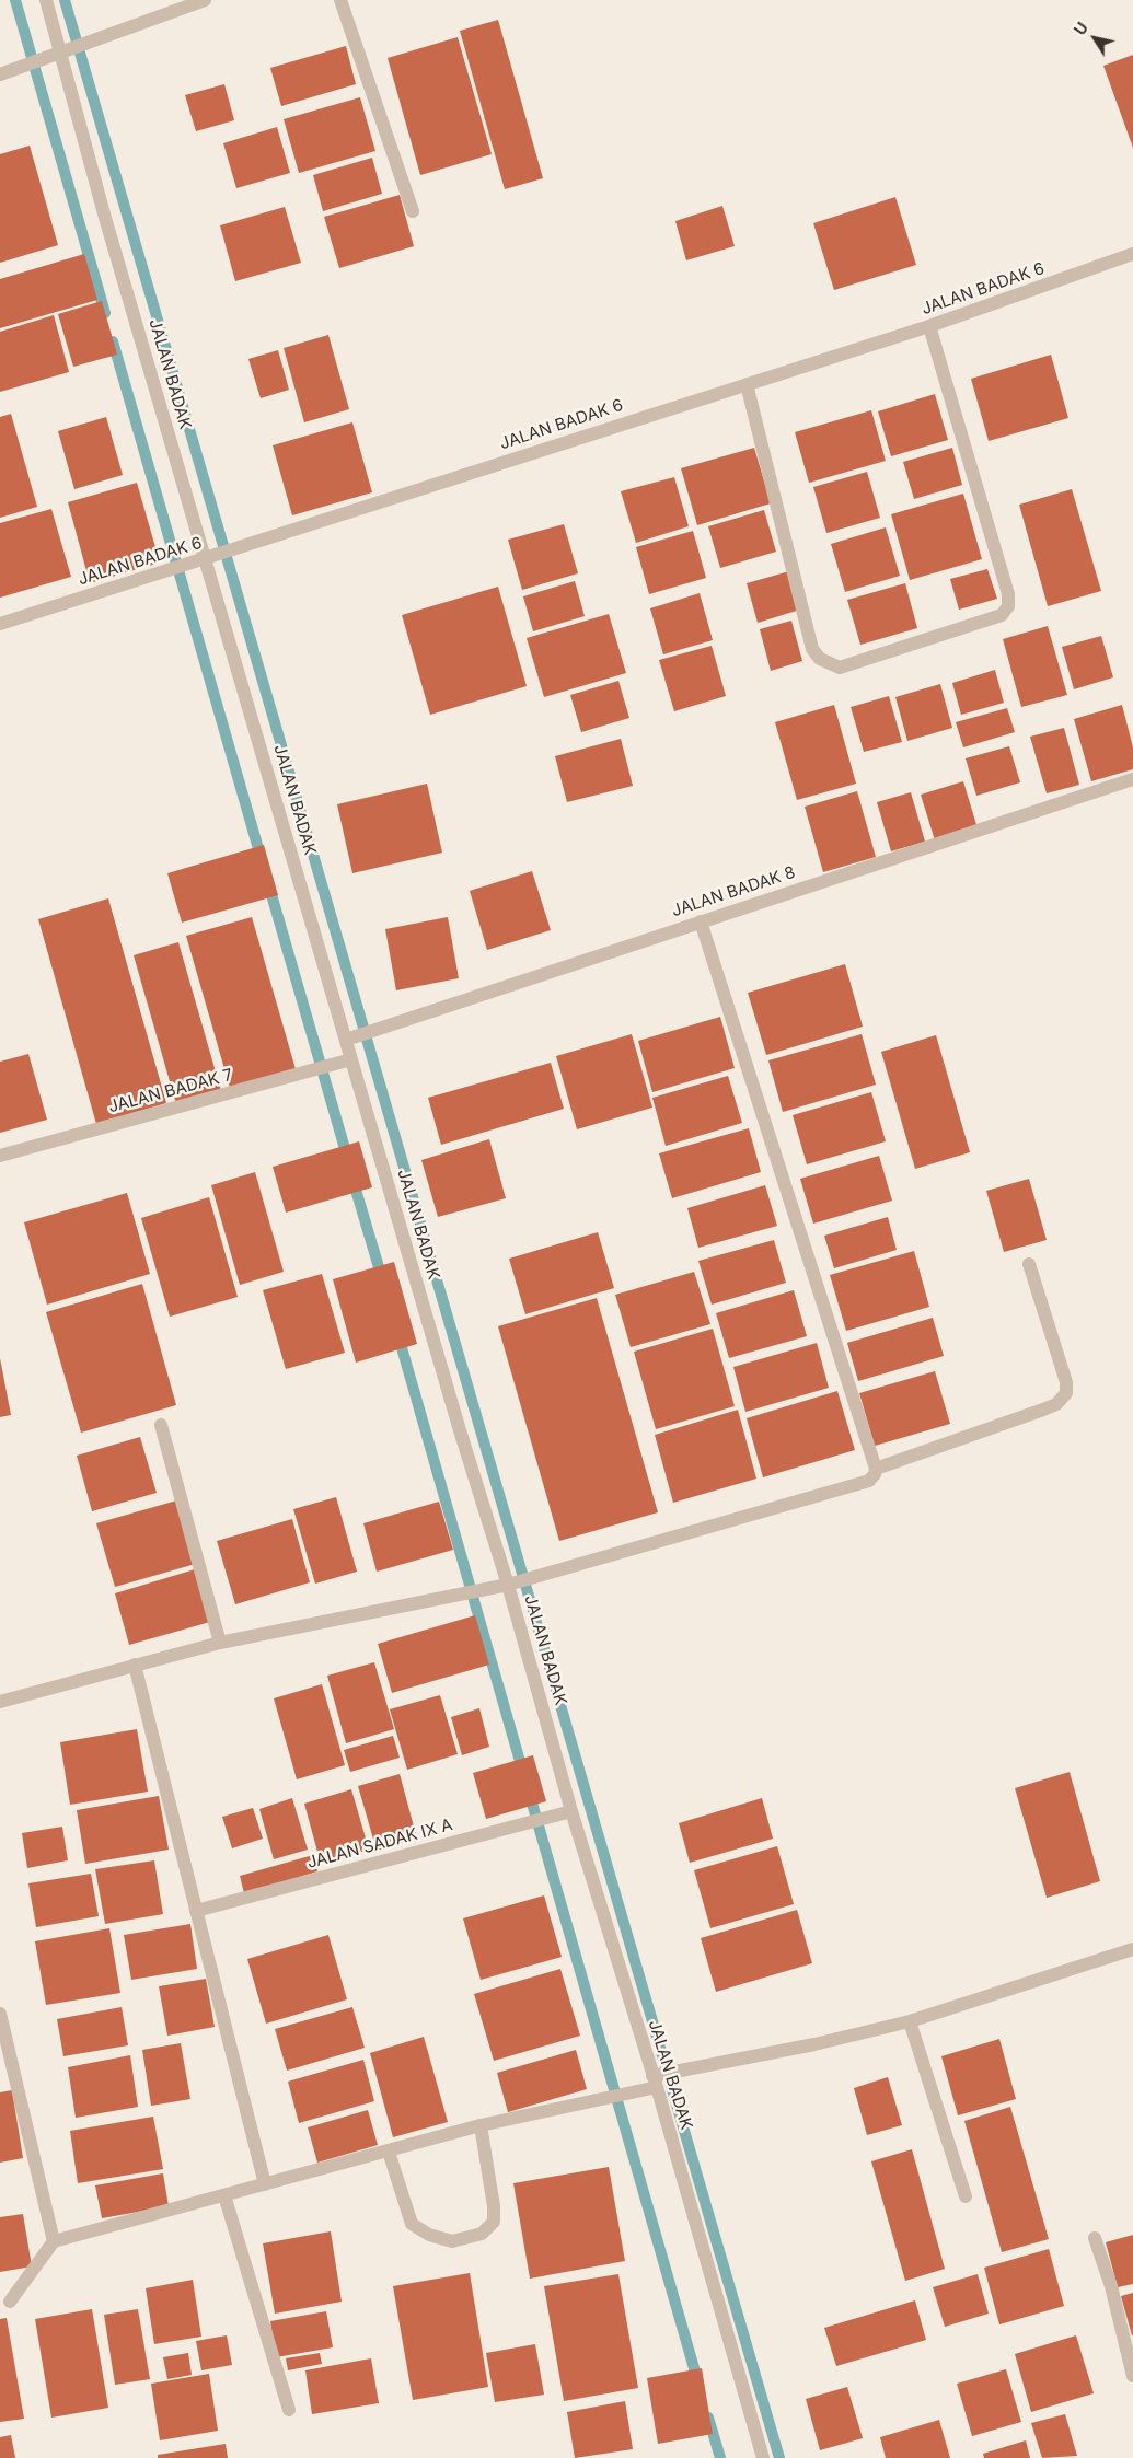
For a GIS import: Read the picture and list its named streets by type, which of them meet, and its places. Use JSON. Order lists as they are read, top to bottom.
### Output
{
  "streets": {
    "street": [
      "JALAN BADAK 6",
      "JALAN BADAK",
      "JALAN BADAK 8",
      "JALAN BADAK 7",
      "JALAN SADAK IX A"
    ]
  },
  "crossings": [
    ["JALAN BADAK 6", "JALAN BADAK"],
    ["JALAN BADAK", "JALAN BADAK 8"],
    ["JALAN BADAK", "JALAN BADAK 7"],
    ["JALAN BADAK", "JALAN SADAK IX A"]
  ],
  "north": "top left"
}
